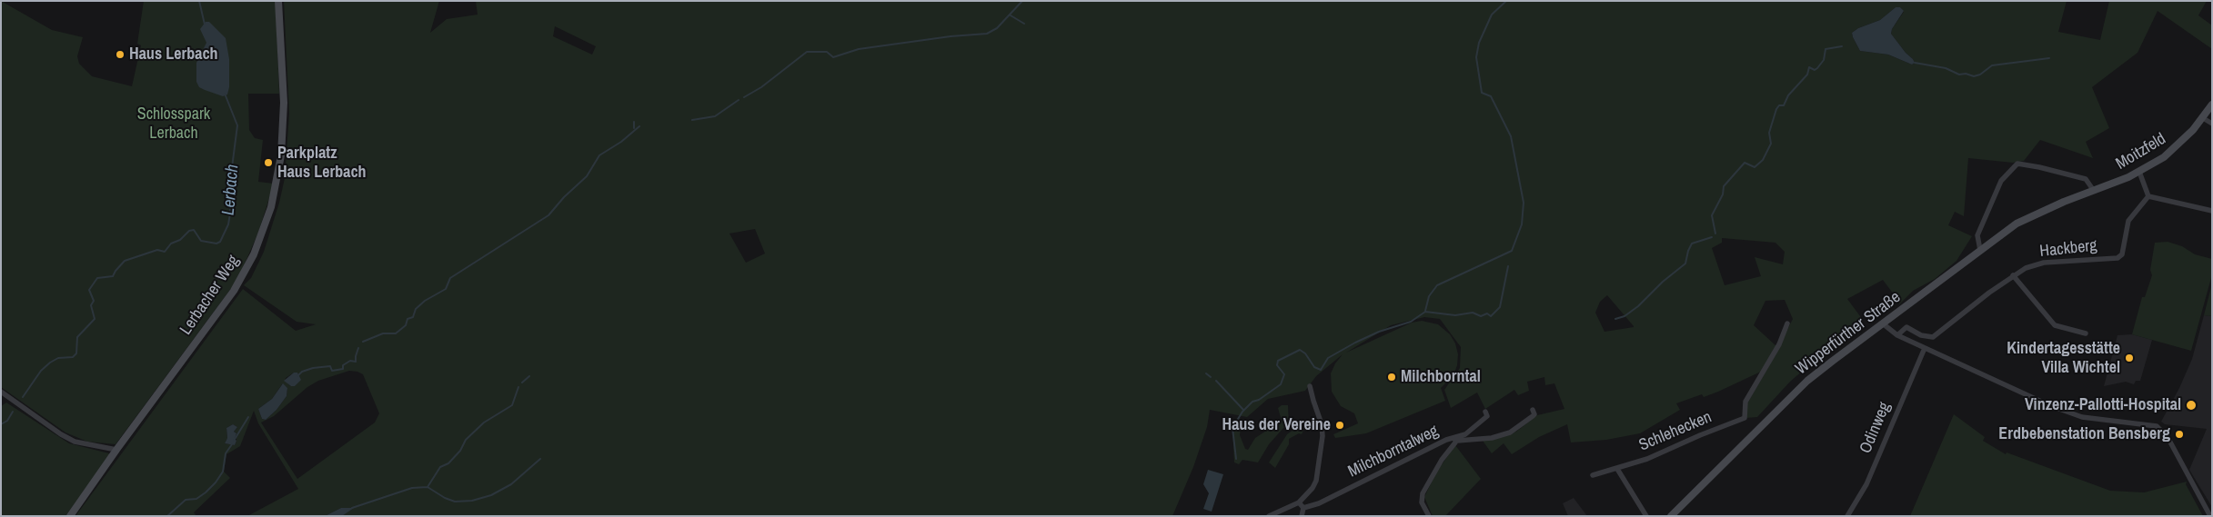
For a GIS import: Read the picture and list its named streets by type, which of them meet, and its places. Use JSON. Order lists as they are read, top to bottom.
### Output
{
  "streets": {
    "main road": ["Moitzfeld", "Lerbacher Weg", "Wipperfürther Straße"],
    "street": [
      "Hackberg",
      "Odinweg",
      "Schlehecken",
      "Milchborntalweg"
    ]
  },
  "crossings": [
    ["Moitzfeld", "Wipperfürther Straße"]
  ],
  "water": ["Lerbach"],
  "parks": ["Schlosspark Lerbach"],
  "places": [
    "Haus Lerbach",
    "Parkplatz Haus Lerbach",
    "Kindertagesstätte Villa Wichtel",
    "Milchborntal",
    "Vinzenz-Pallotti-Hospital",
    "Haus der Vereine",
    "Erdbebenstation Bensberg"
  ]
}
